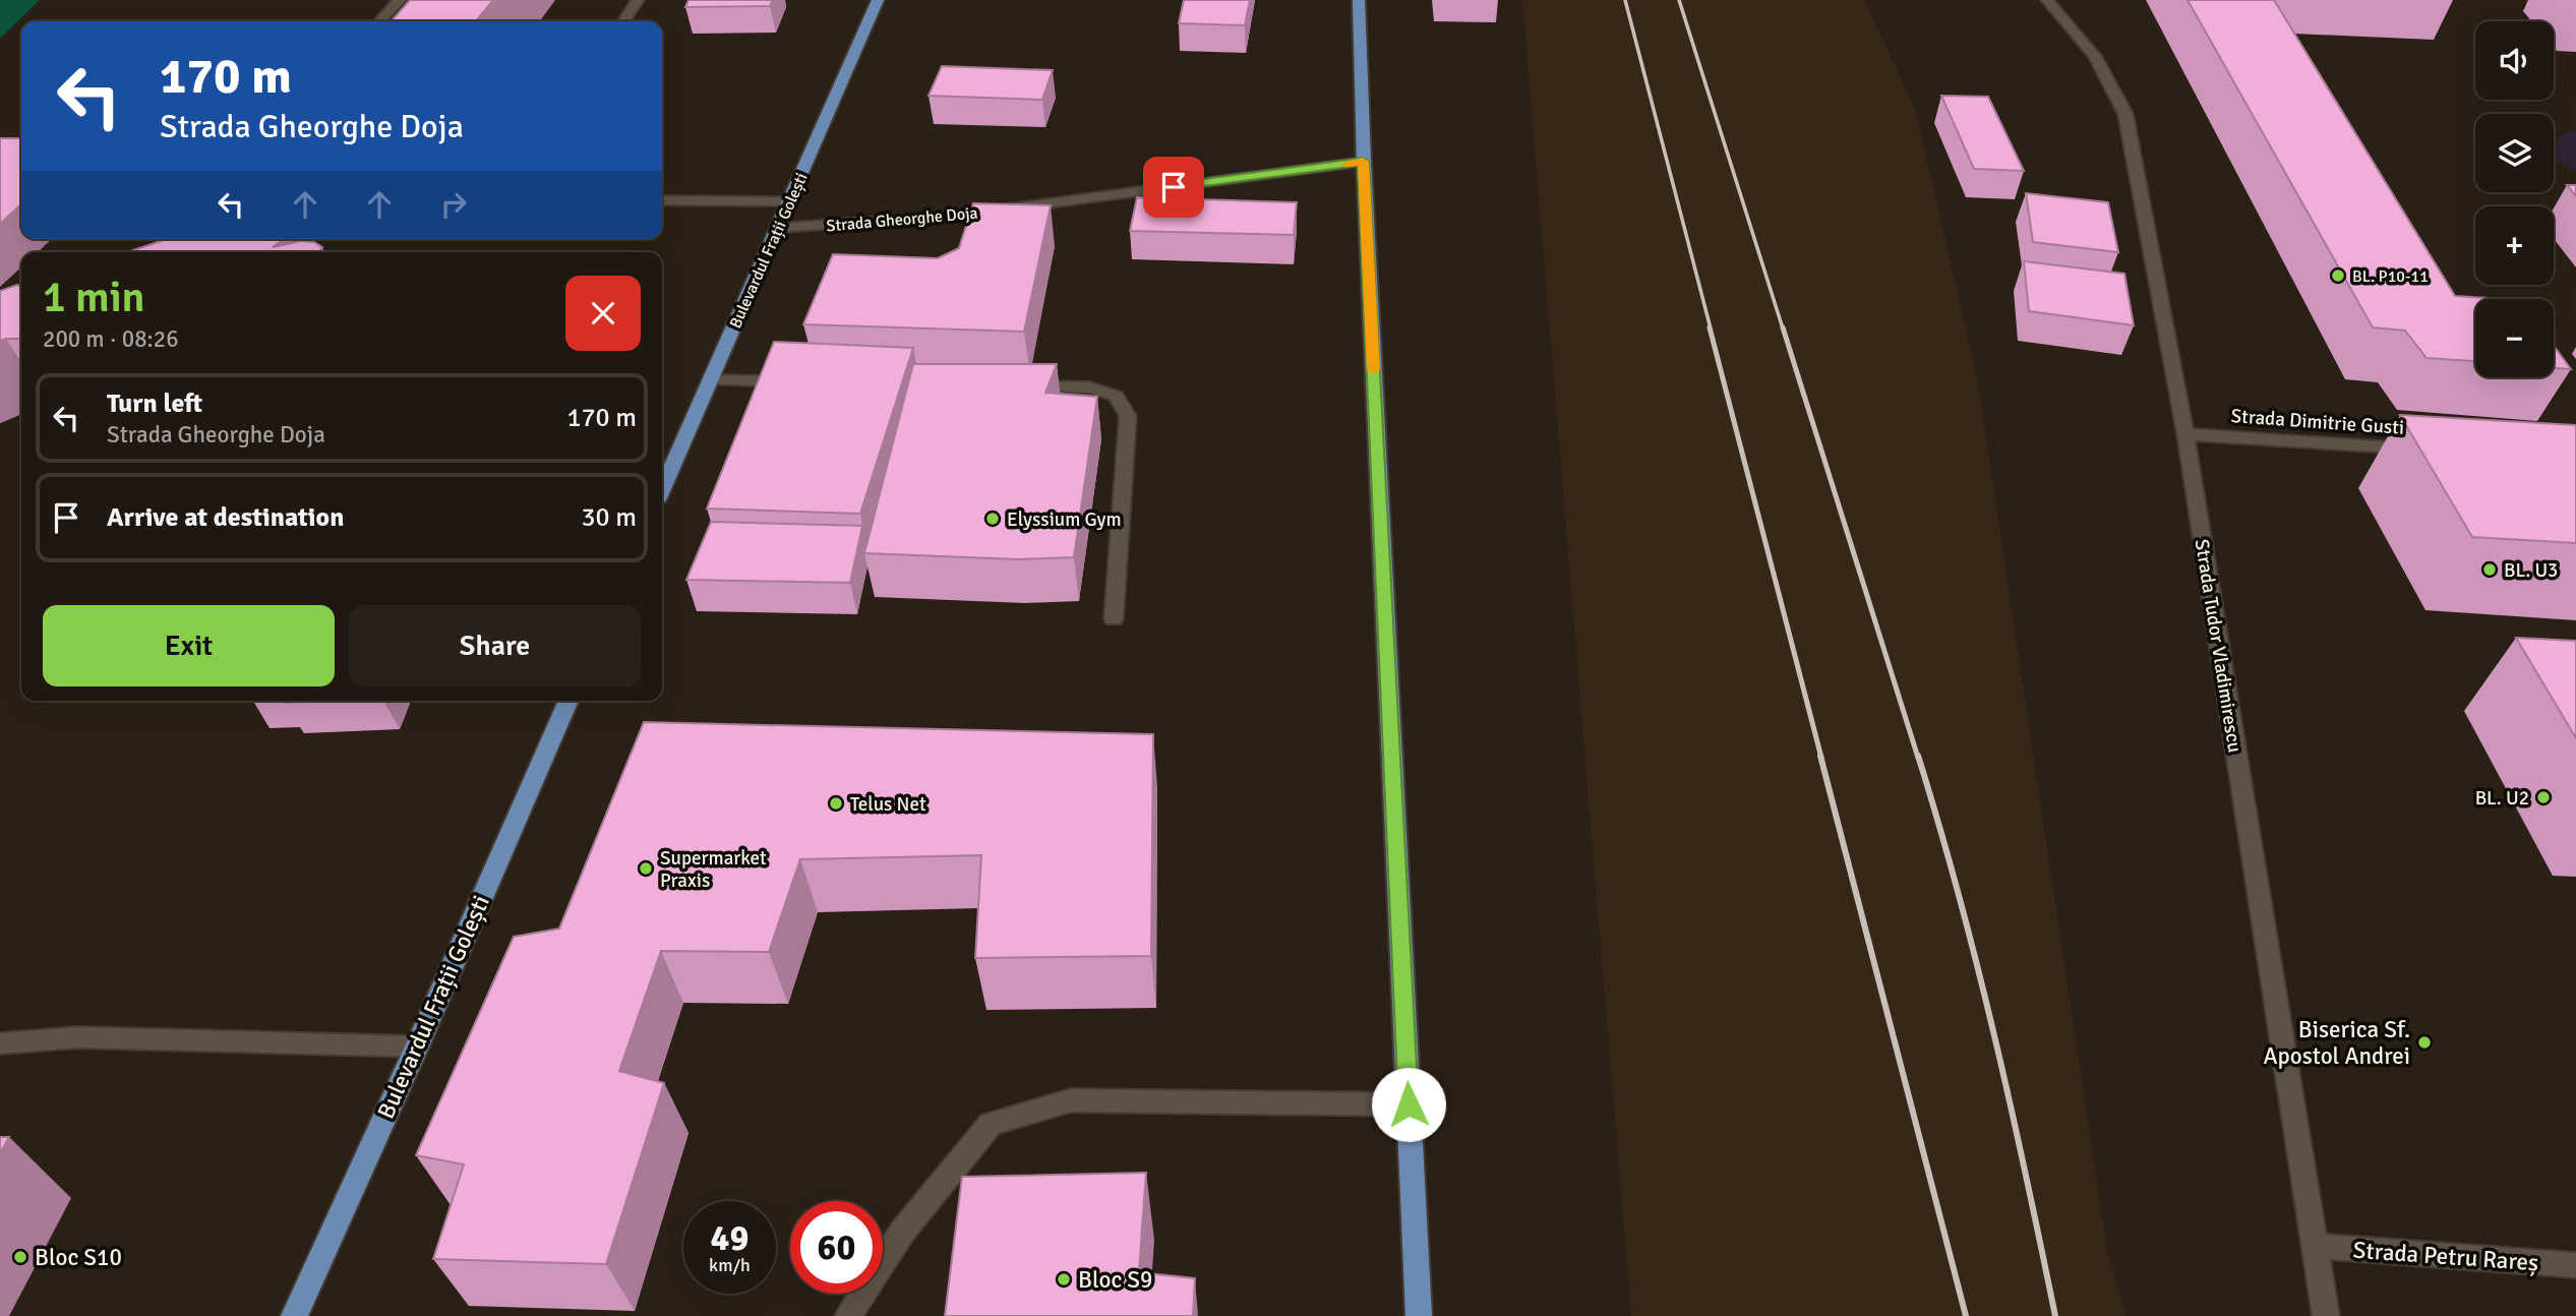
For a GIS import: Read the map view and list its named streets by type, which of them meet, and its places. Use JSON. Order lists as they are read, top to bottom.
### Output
{
  "streets": {
    "main road": ["Bulevardul Frații Golești"],
    "street": [
      "Strada Gheorghe Doja",
      "Strada Dimitrie Gusti",
      "Strada Tudor Vladimirescu",
      "Strada Petru Rareș"
    ]
  },
  "crossings": [
    ["Strada Gheorghe Doja", "Bulevardul Frații Golești"],
    ["Strada Dimitrie Gusti", "Strada Tudor Vladimirescu"],
    ["Strada Tudor Vladimirescu", "Strada Petru Rareș"]
  ],
  "places": [
    "BL. P10-11",
    "Elyssium Gym",
    "BL. U3",
    "BL. U2",
    "Telus Net",
    "Supermarket Praxis",
    "Biserica Sf. Apostol Andrei",
    "Bloc S10",
    "Bloc S9"
  ],
  "page": {
    "map_buttons": ["+", "−"],
    "turn": ["170 m", "Strada Gheorghe Doja"],
    "heading": ["1 min", "200 m · 08:26"],
    "list": [
      {
        "name": "Turn left",
        "note": "Strada Gheorghe Doja",
        "value": "170 m"
      },
      {
        "name": "Arrive at destination",
        "value": "30 m"
      }
    ],
    "buttons": ["Exit", "Share"],
    "speed": "49 km/h",
    "limit": "60"
  }
}
